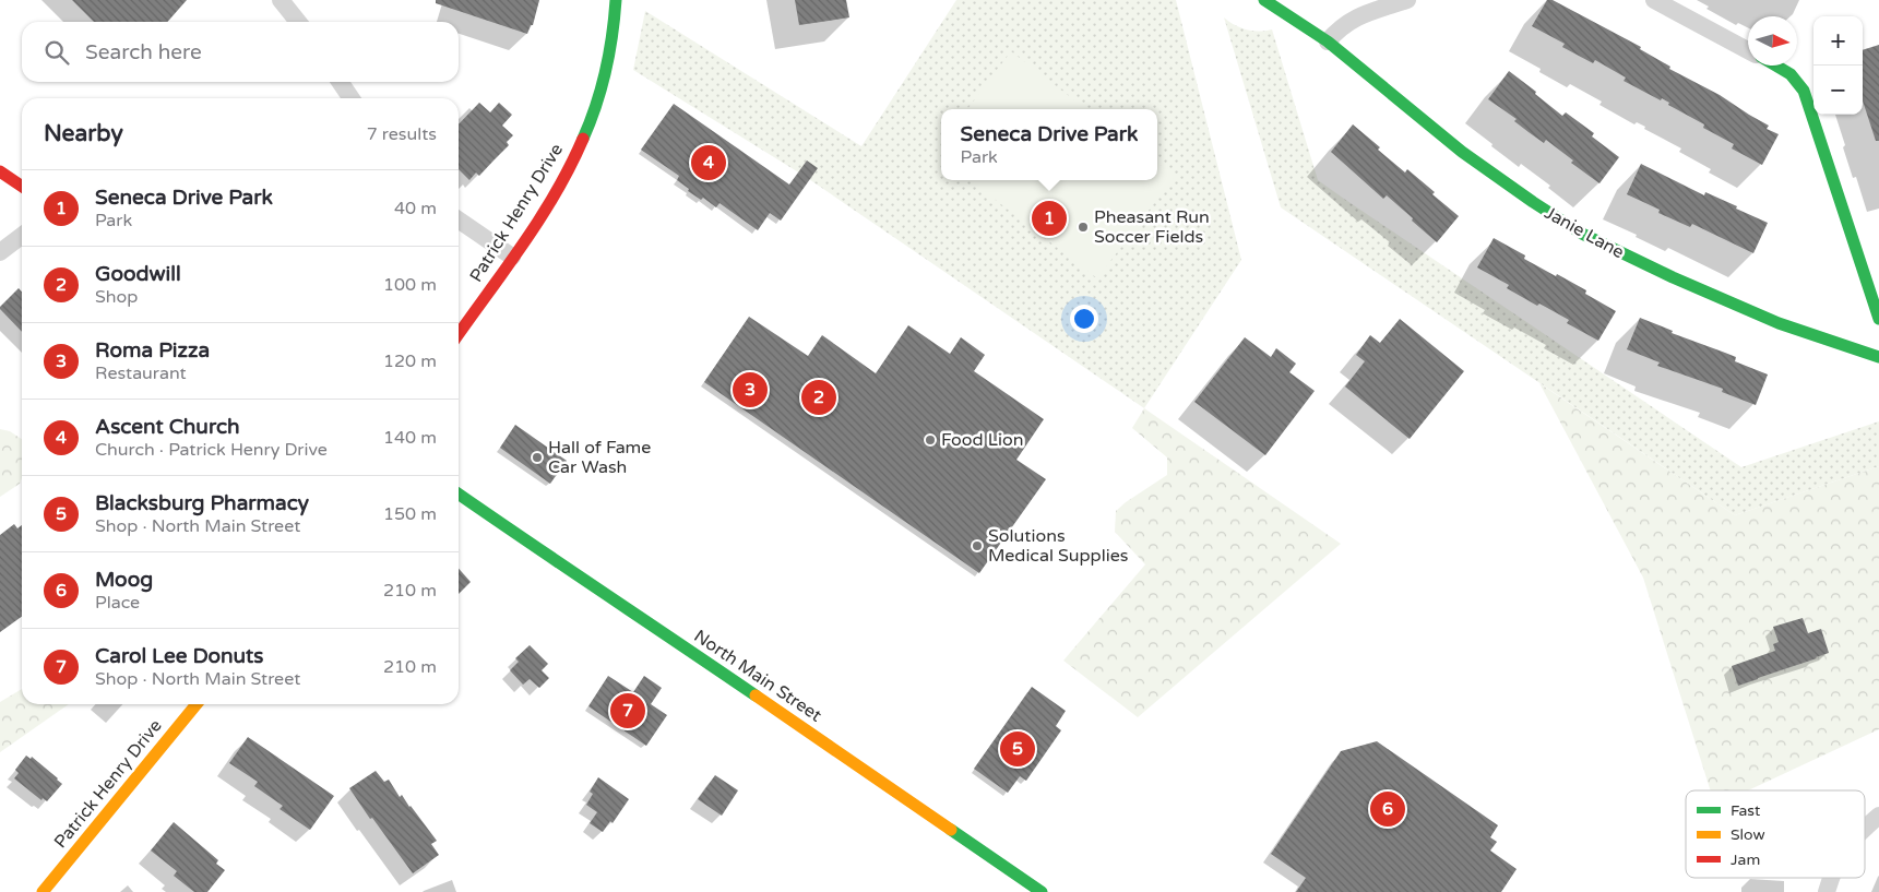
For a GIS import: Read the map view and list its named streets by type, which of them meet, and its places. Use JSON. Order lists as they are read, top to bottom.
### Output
{
  "streets": {
    "main road": ["Patrick Henry Drive", "Janie Lane", "North Main Street"]
  },
  "places": [
    "Pheasant Run Soccer Fields",
    "Food Lion",
    "Hall of Fame Car Wash",
    "Solutions Medical Supplies"
  ],
  "legend": ["Fast", "Slow", "Jam"],
  "north": "right",
  "page": {
    "map_buttons": ["+", "−"],
    "search": "Search here",
    "heading": ["Nearby", "7 results"],
    "popup": ["Seneca Drive Park", "Park"],
    "pins": [
      "4",
      "1",
      "3",
      "2",
      "7",
      "5",
      "6"
    ],
    "list": [
      {
        "mark": "1",
        "name": "Seneca Drive Park",
        "note": "Park",
        "value": "40 m"
      },
      {
        "mark": "2",
        "name": "Goodwill",
        "note": "Shop",
        "value": "100 m"
      },
      {
        "mark": "3",
        "name": "Roma Pizza",
        "note": "Restaurant",
        "value": "120 m"
      },
      {
        "mark": "4",
        "name": "Ascent Church",
        "note": "Church · Patrick Henry Drive",
        "value": "140 m"
      },
      {
        "mark": "5",
        "name": "Blacksburg Pharmacy",
        "note": "Shop · North Main Street",
        "value": "150 m"
      },
      {
        "mark": "6",
        "name": "Moog",
        "note": "Place",
        "value": "210 m"
      },
      {
        "mark": "7",
        "name": "Carol Lee Donuts",
        "note": "Shop · North Main Street",
        "value": "210 m"
      }
    ]
  }
}
